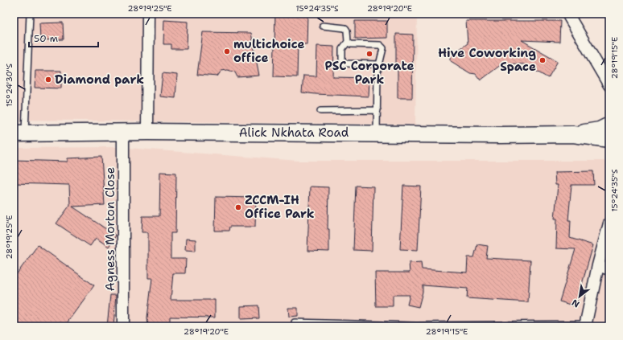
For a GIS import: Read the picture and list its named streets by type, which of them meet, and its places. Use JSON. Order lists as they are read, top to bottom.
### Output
{
  "streets": {
    "main road": ["Alick Nkhata Road"],
    "street": ["Agness Morton Close"]
  },
  "crossings": [
    ["Alick Nkhata Road", "Agness Morton Close"]
  ],
  "places": [
    "multichoice office",
    "PSC Corporate Park",
    "Hive Coworking Space",
    "Diamond park",
    "ZCCM-IH Office Park"
  ],
  "scale_bar": "50 m",
  "north": "bottom left",
  "coordinates": [
    "28°19'25\"E",
    "15°24'35\"S",
    "28°19'20\"E",
    "28°19'15\"E",
    "15°24'30\"S"
  ]
}
